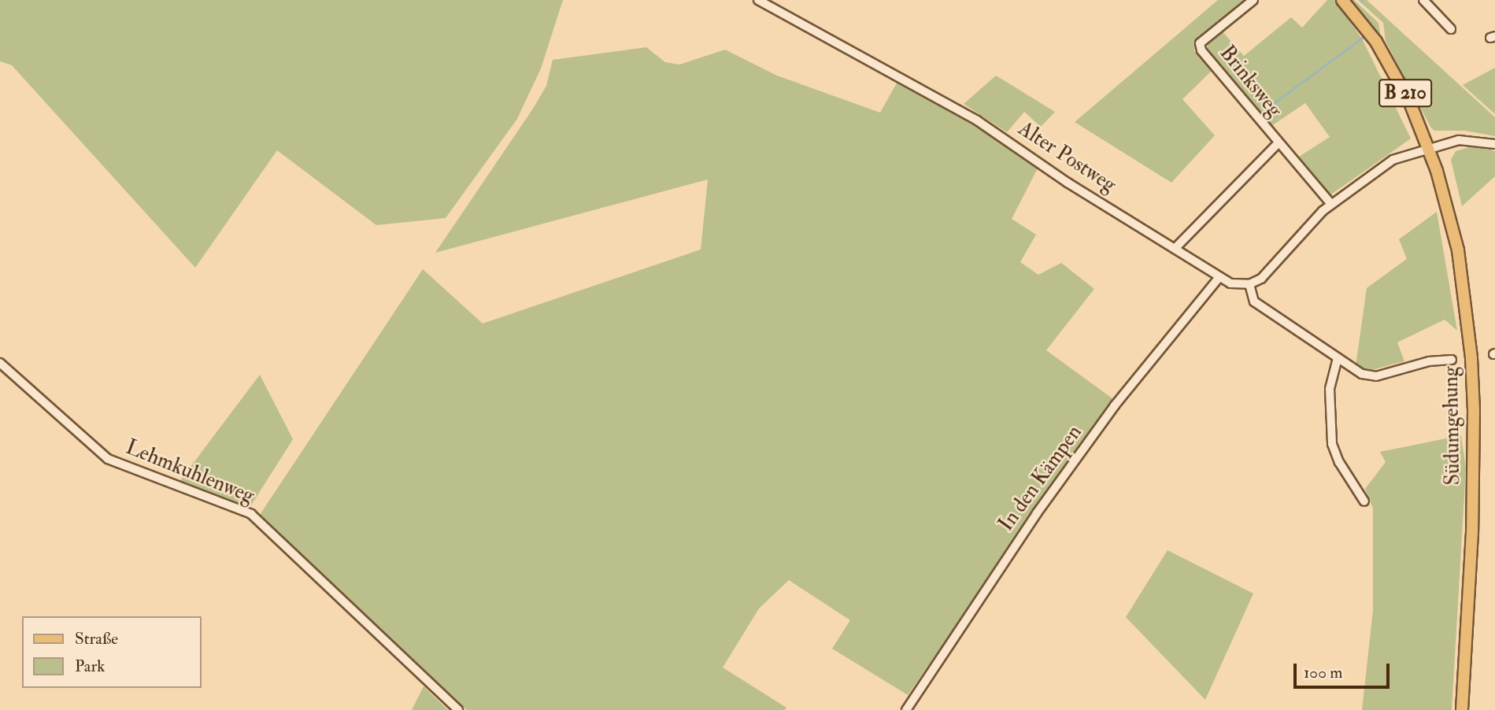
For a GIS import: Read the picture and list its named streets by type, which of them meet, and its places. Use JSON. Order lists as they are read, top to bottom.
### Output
{
  "streets": {
    "main road": ["B 210", "Südumgehung"],
    "street": [
      "Brinksweg",
      "Alter Postweg",
      "Lehmkuhlenweg",
      "In den Kämpen"
    ]
  },
  "crossings": [
    ["Brinksweg", "Alter Postweg"],
    ["B 210", "Südumgehung"],
    ["Alter Postweg", "In den Kämpen"]
  ],
  "legend": ["Straße", "Park"],
  "scale_bar": "100 m"
}
